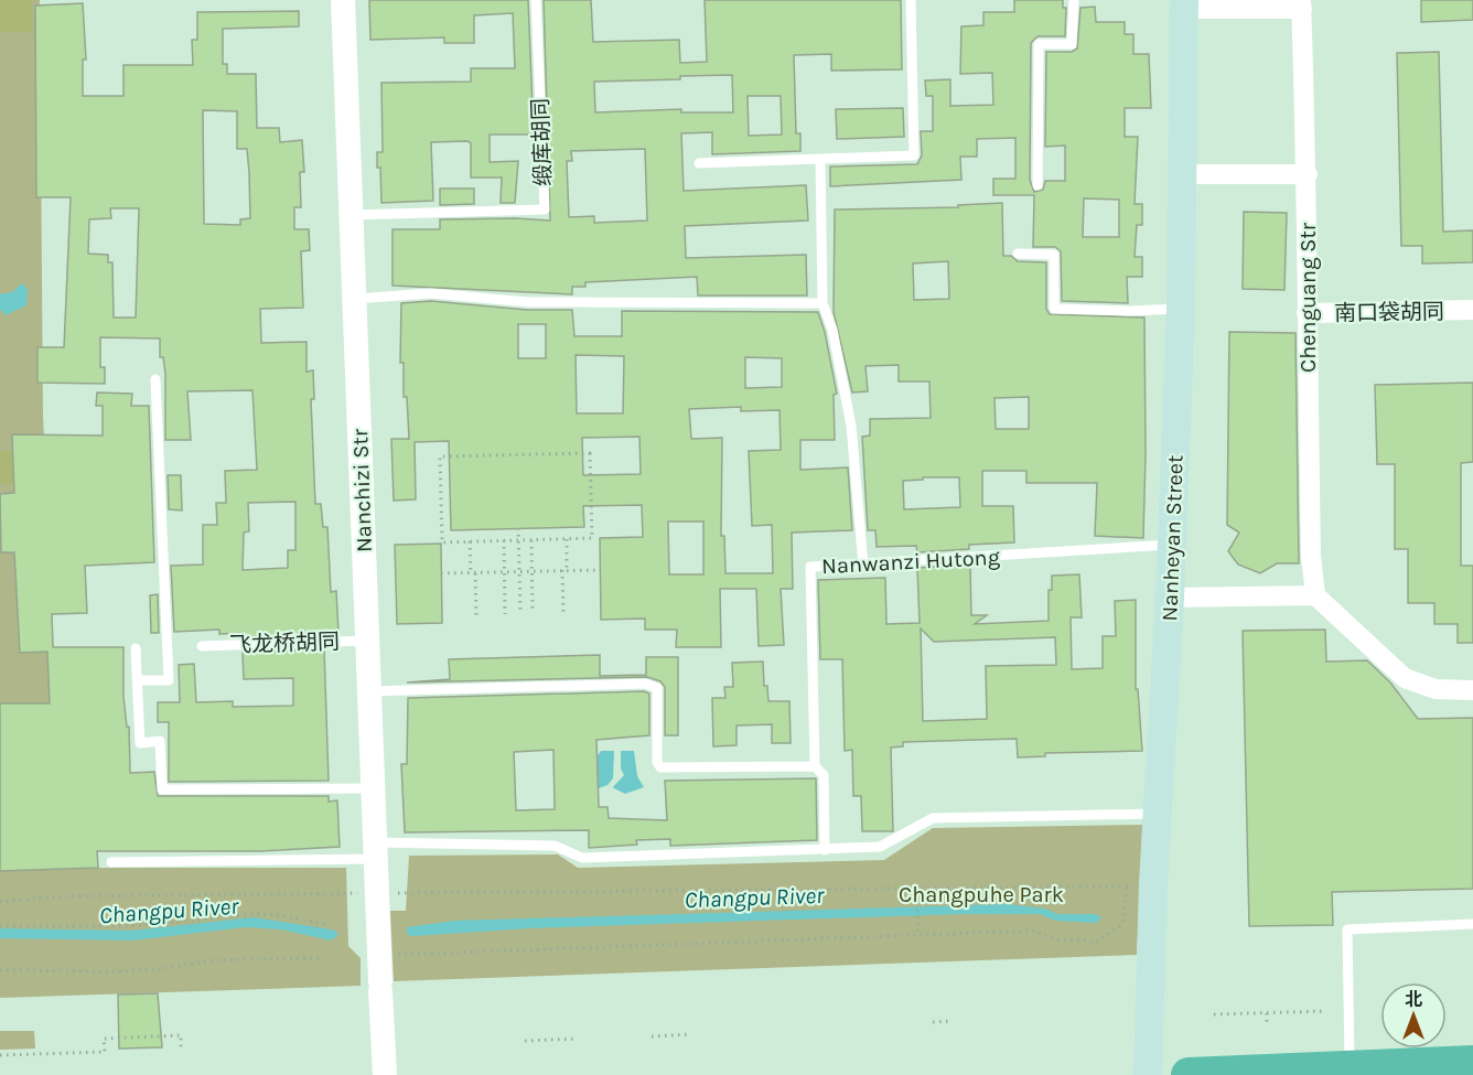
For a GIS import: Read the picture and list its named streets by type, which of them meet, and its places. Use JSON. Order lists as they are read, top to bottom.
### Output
{
  "streets": {
    "main road": ["Nanheyan Street"],
    "street": ["Chenguang Str", "南口袋胡同", "Nanchizi Str"],
    "lane": ["缎库胡同", "Nanwanzi Hutong", "飞龙桥胡同"]
  },
  "crossings": [
    ["缎库胡同", "Nanchizi Str"],
    ["Chenguang Str", "南口袋胡同"],
    ["Nanchizi Str", "飞龙桥胡同"],
    ["Nanheyan Street", "Nanwanzi Hutong"]
  ],
  "water": ["Changpu River"],
  "parks": ["Changpuhe Park"],
  "north": "top"
}
